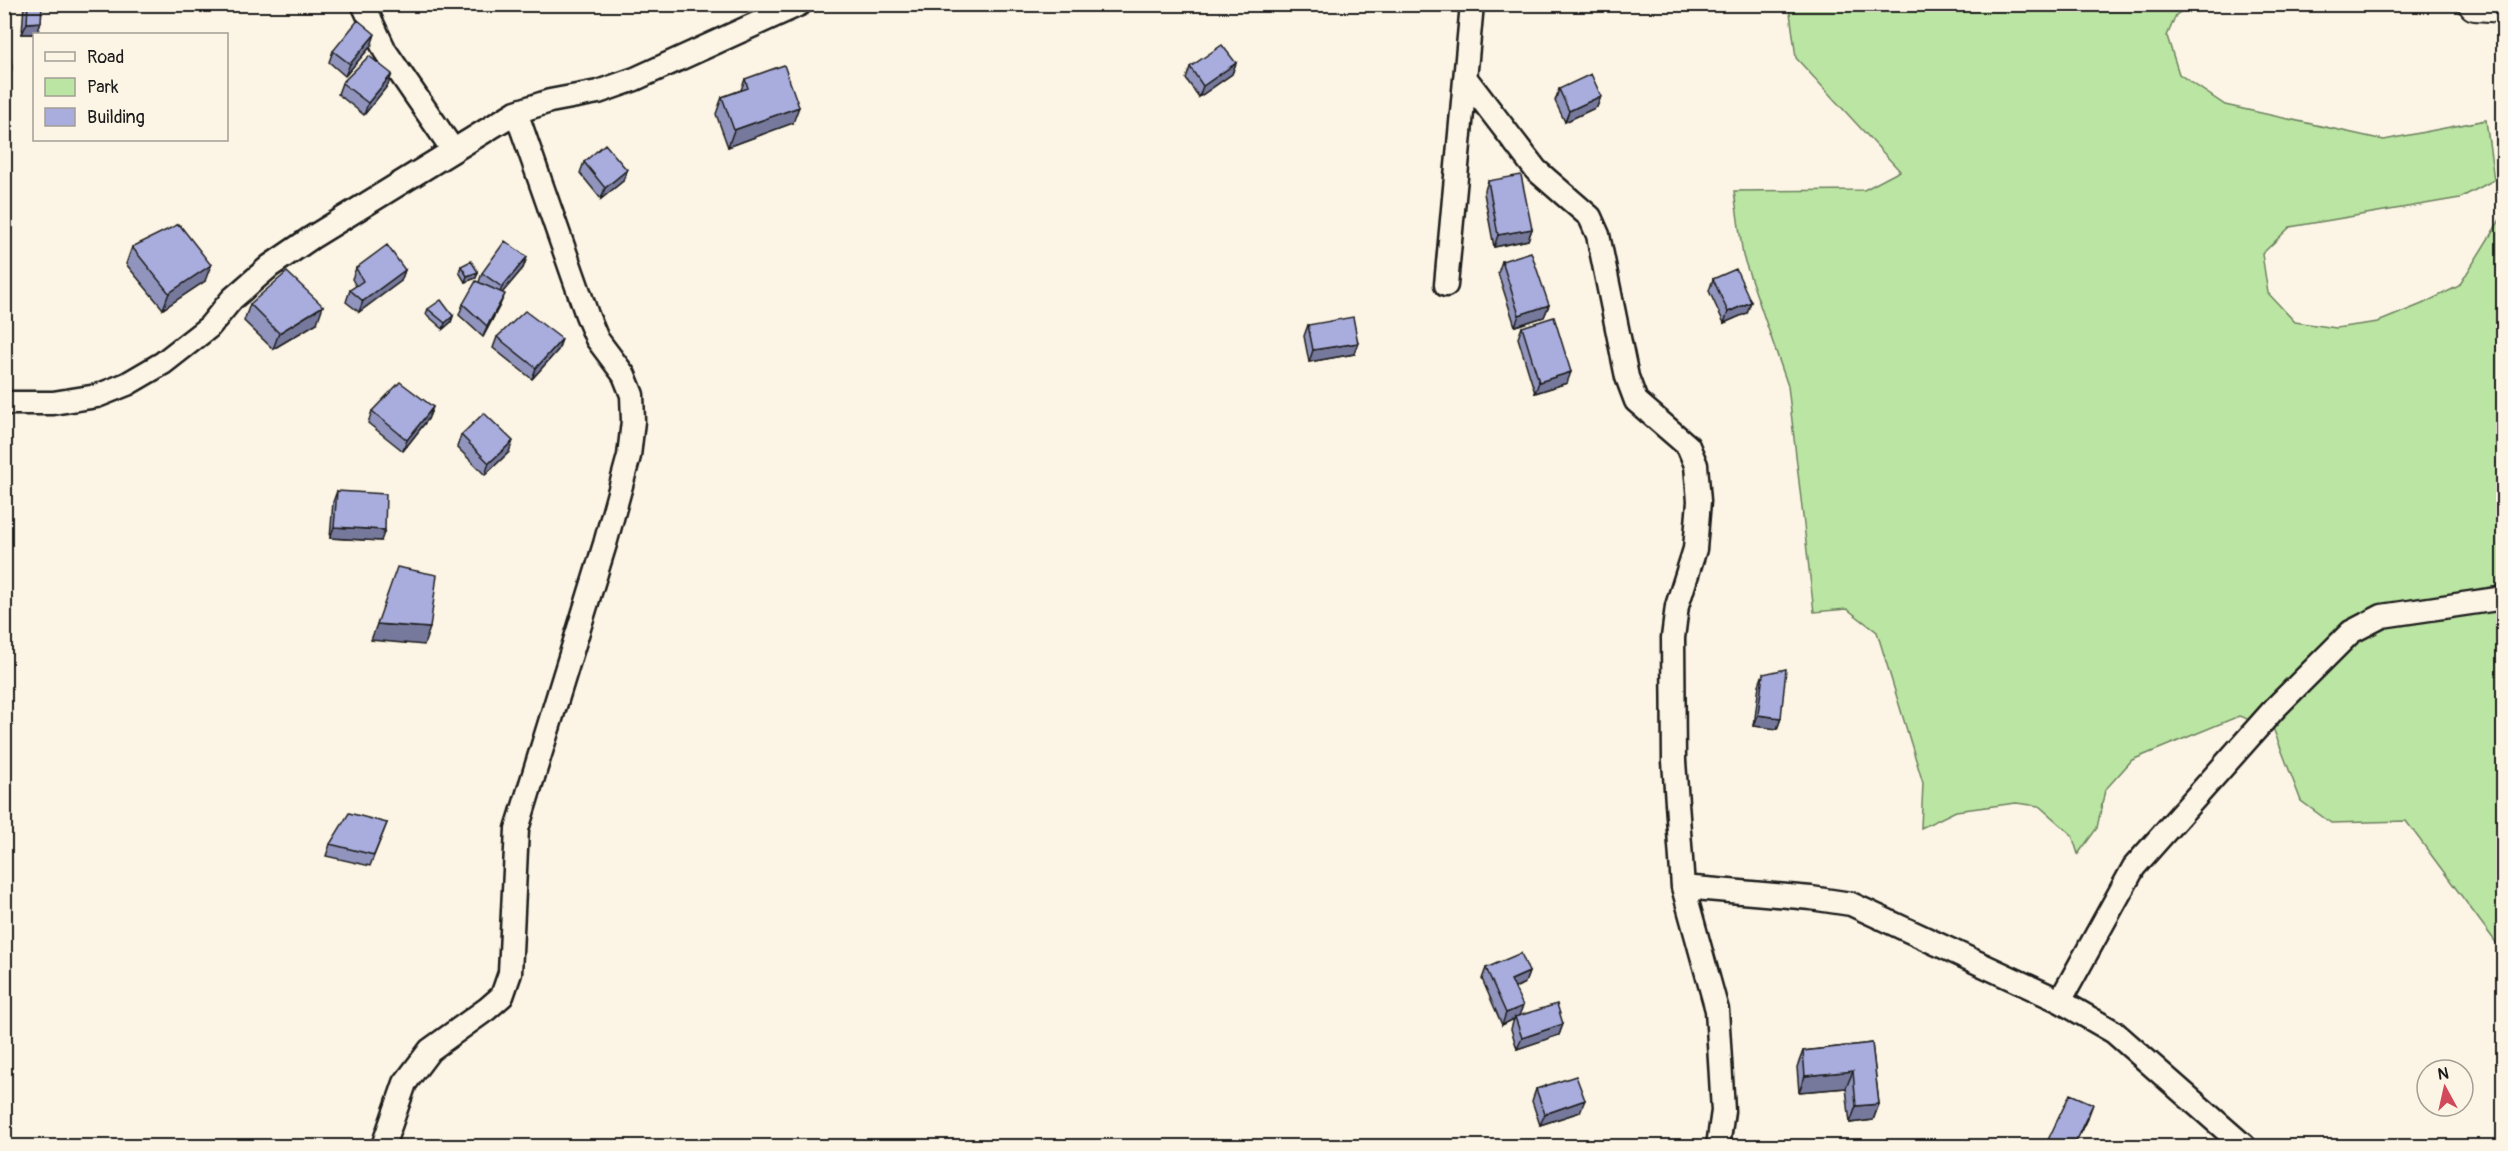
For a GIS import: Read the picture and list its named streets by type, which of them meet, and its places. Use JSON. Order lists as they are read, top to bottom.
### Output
{
  "legend": ["Road", "Park", "Building"],
  "north": "top"
}
